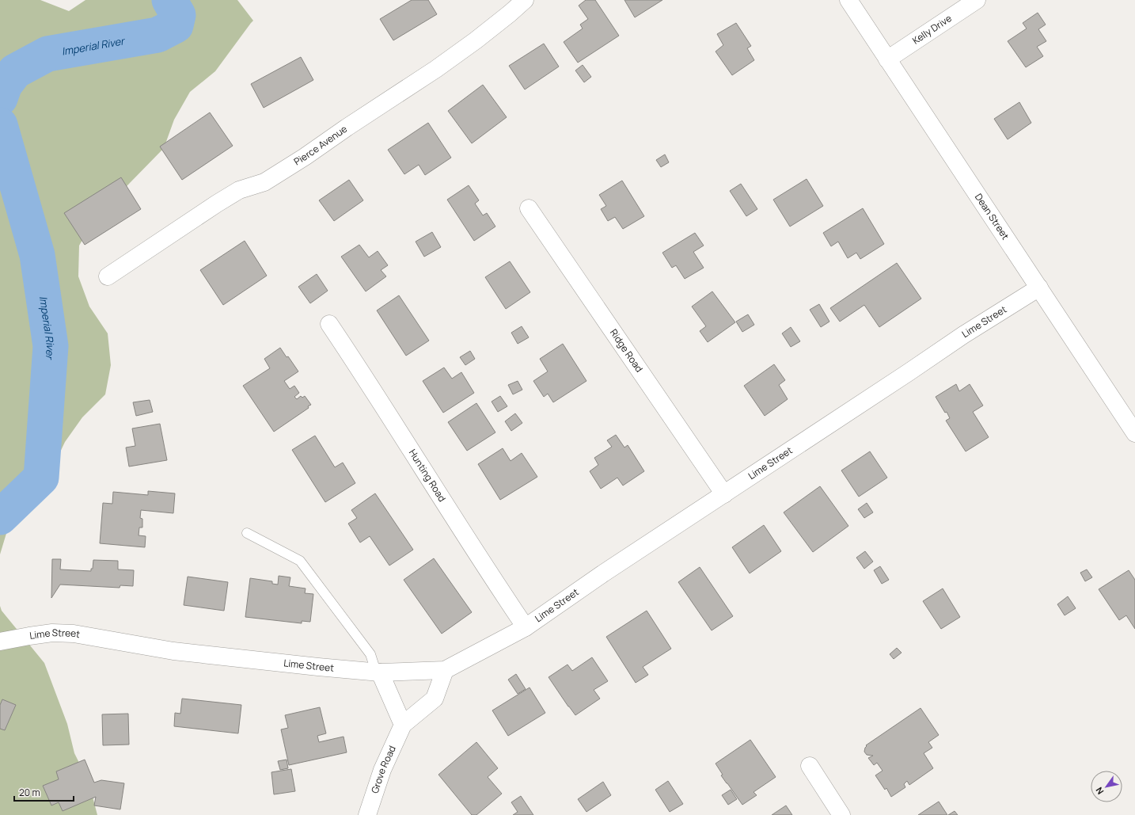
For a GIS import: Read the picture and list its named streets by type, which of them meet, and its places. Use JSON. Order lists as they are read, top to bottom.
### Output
{
  "streets": {
    "street": [
      "Kelly Drive",
      "Pierce Avenue",
      "Dean Street",
      "Lime Street",
      "Ridge Road",
      "Hunting Road",
      "Grove Road"
    ]
  },
  "crossings": [
    ["Kelly Drive", "Dean Street"],
    ["Dean Street", "Lime Street"],
    ["Lime Street", "Ridge Road"],
    ["Lime Street", "Hunting Road"],
    ["Lime Street", "Grove Road"]
  ],
  "water": ["Imperial River"],
  "scale_bar": "20 m",
  "north": "bottom left"
}
